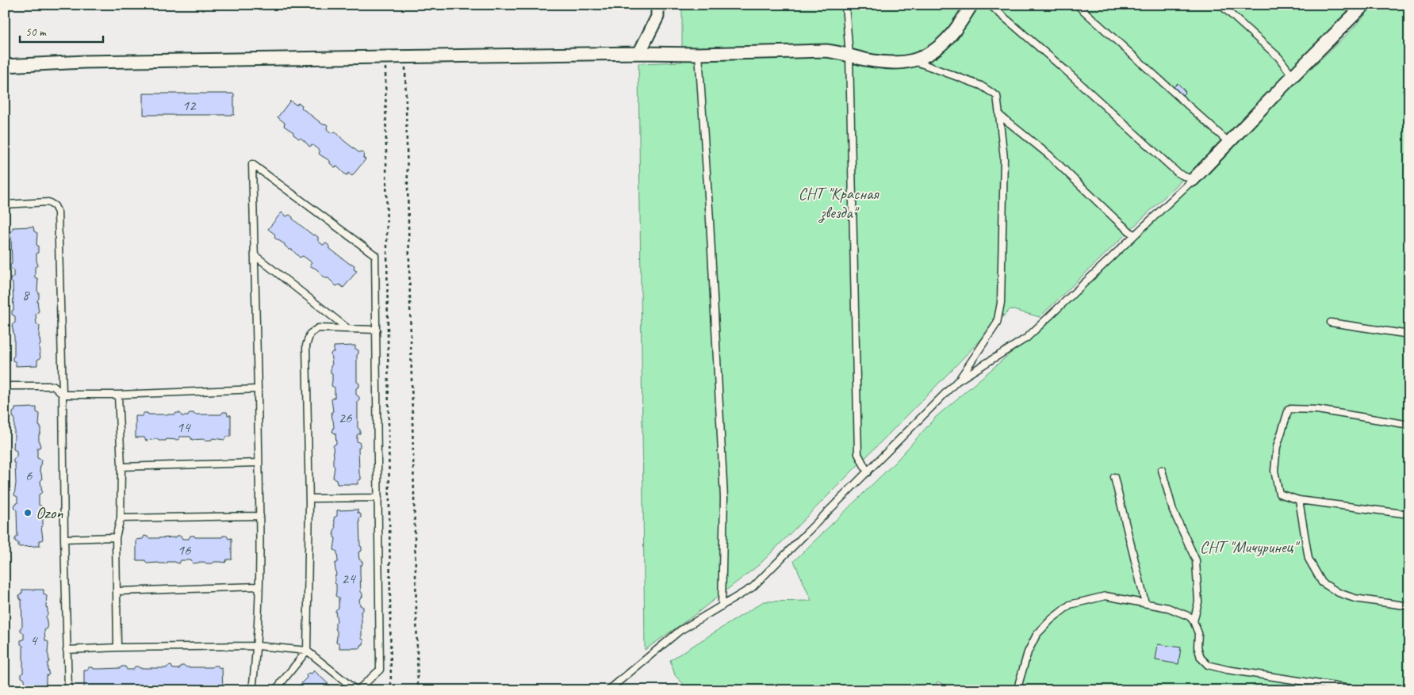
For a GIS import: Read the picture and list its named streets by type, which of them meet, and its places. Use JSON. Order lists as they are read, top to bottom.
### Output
{
  "parks": ["СНТ \"Красная звезда\"", "СНТ \"Мичуринец\""],
  "places": ["Ozon"],
  "house_numbers": [
    "12",
    "8",
    "26",
    "14",
    "6",
    "16",
    "24",
    "4"
  ],
  "scale_bar": "50 m"
}
